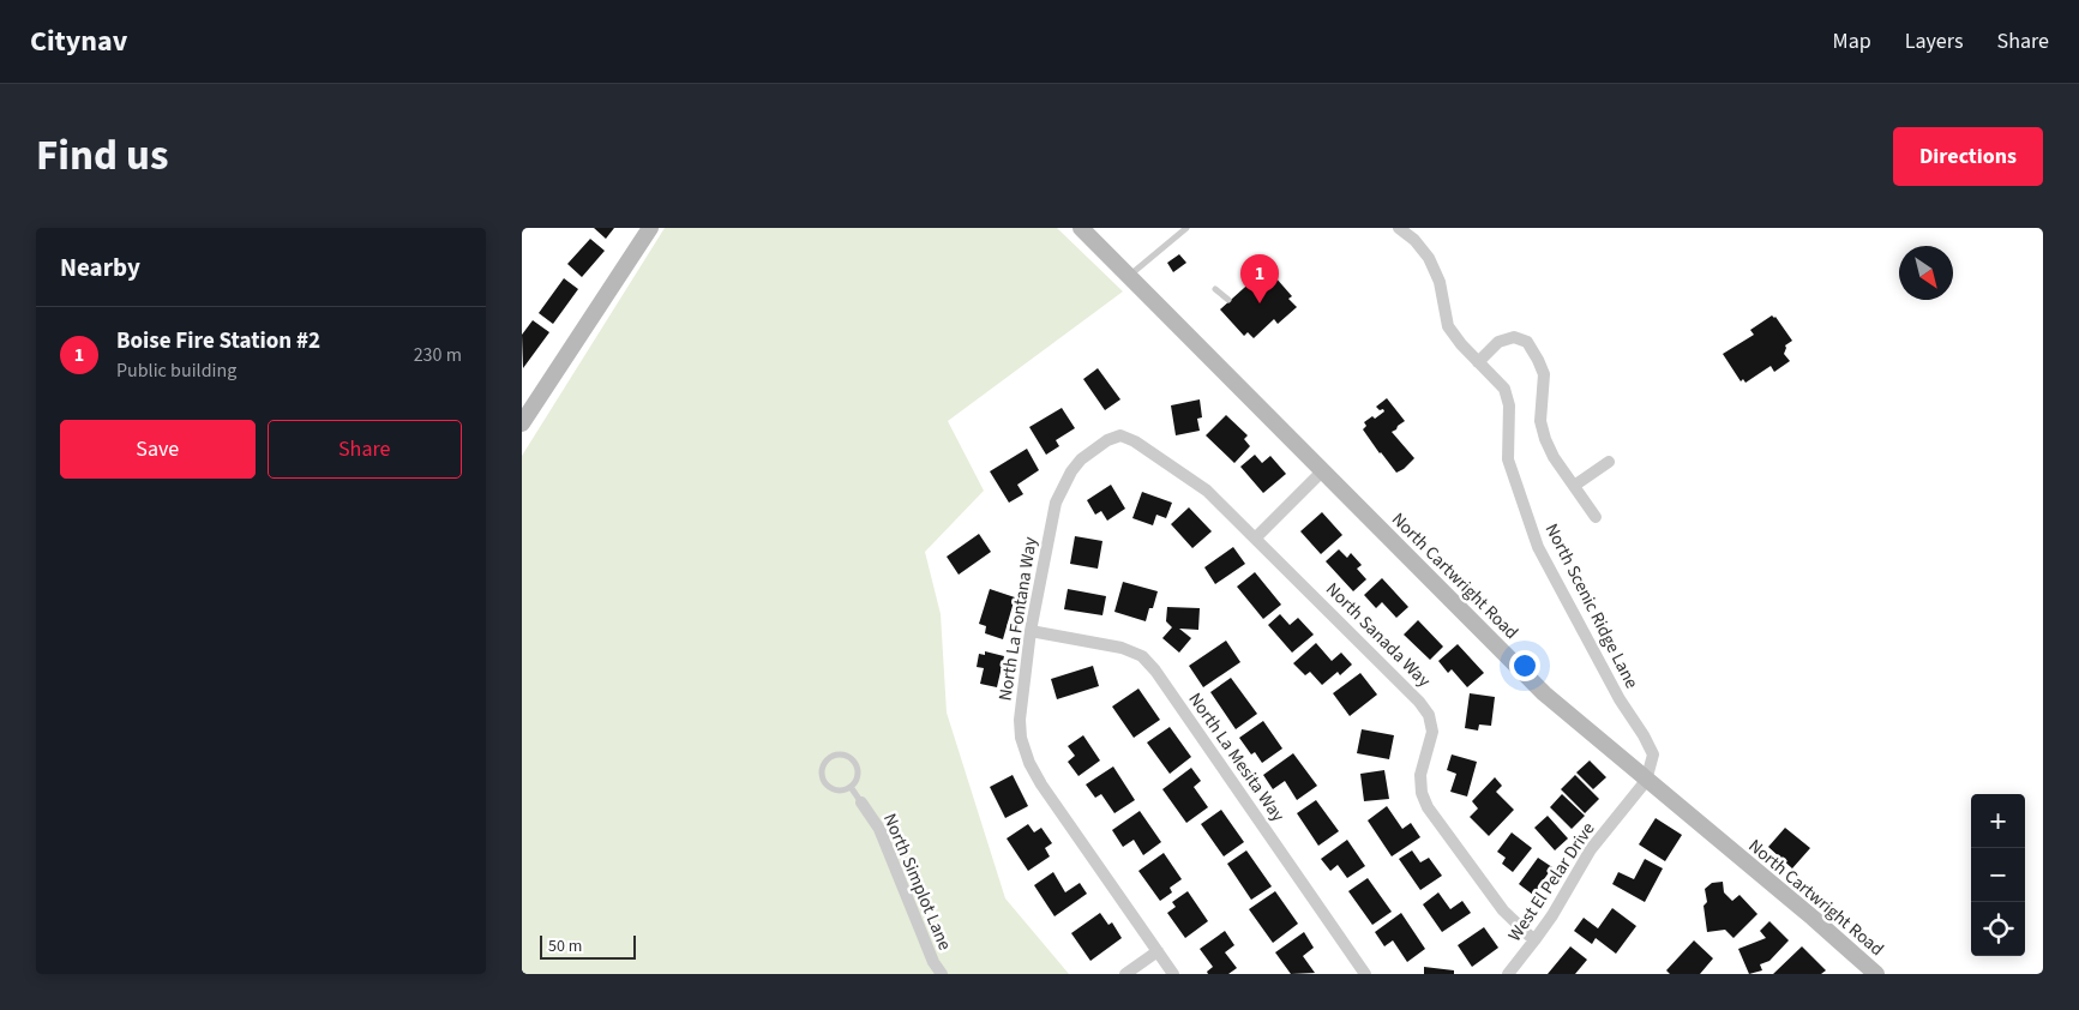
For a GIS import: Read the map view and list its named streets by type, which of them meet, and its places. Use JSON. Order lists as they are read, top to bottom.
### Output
{
  "streets": {
    "street": [
      "North Cartwright Road",
      "North Scenic Ridge Lane",
      "North La Fontana Way",
      "North Sanada Way",
      "North La Mesita Way",
      "North Simplot Lane",
      "West El Pelar Drive"
    ]
  },
  "crossings": [
    ["North Cartwright Road", "North Scenic Ridge Lane"],
    ["North Cartwright Road", "West El Pelar Drive"],
    ["North Scenic Ridge Lane", "West El Pelar Drive"],
    ["North La Fontana Way", "North Sanada Way"],
    ["North La Fontana Way", "North La Mesita Way"],
    ["North Sanada Way", "West El Pelar Drive"]
  ],
  "scale_bar": "50 m",
  "north": "bottom right",
  "page": {
    "header": "Citynav",
    "nav": ["Map", "Layers", "Share"],
    "title": "Find us",
    "buttons": [
      "Directions",
      ["Save", "Share"]
    ],
    "heading": "Nearby",
    "pins": "1",
    "list": [
      {
        "mark": "1",
        "name": "Boise Fire Station #2",
        "note": "Public building",
        "value": "230 m"
      }
    ],
    "map_buttons": ["+", "−"],
    "scale": "50 m"
  }
}
